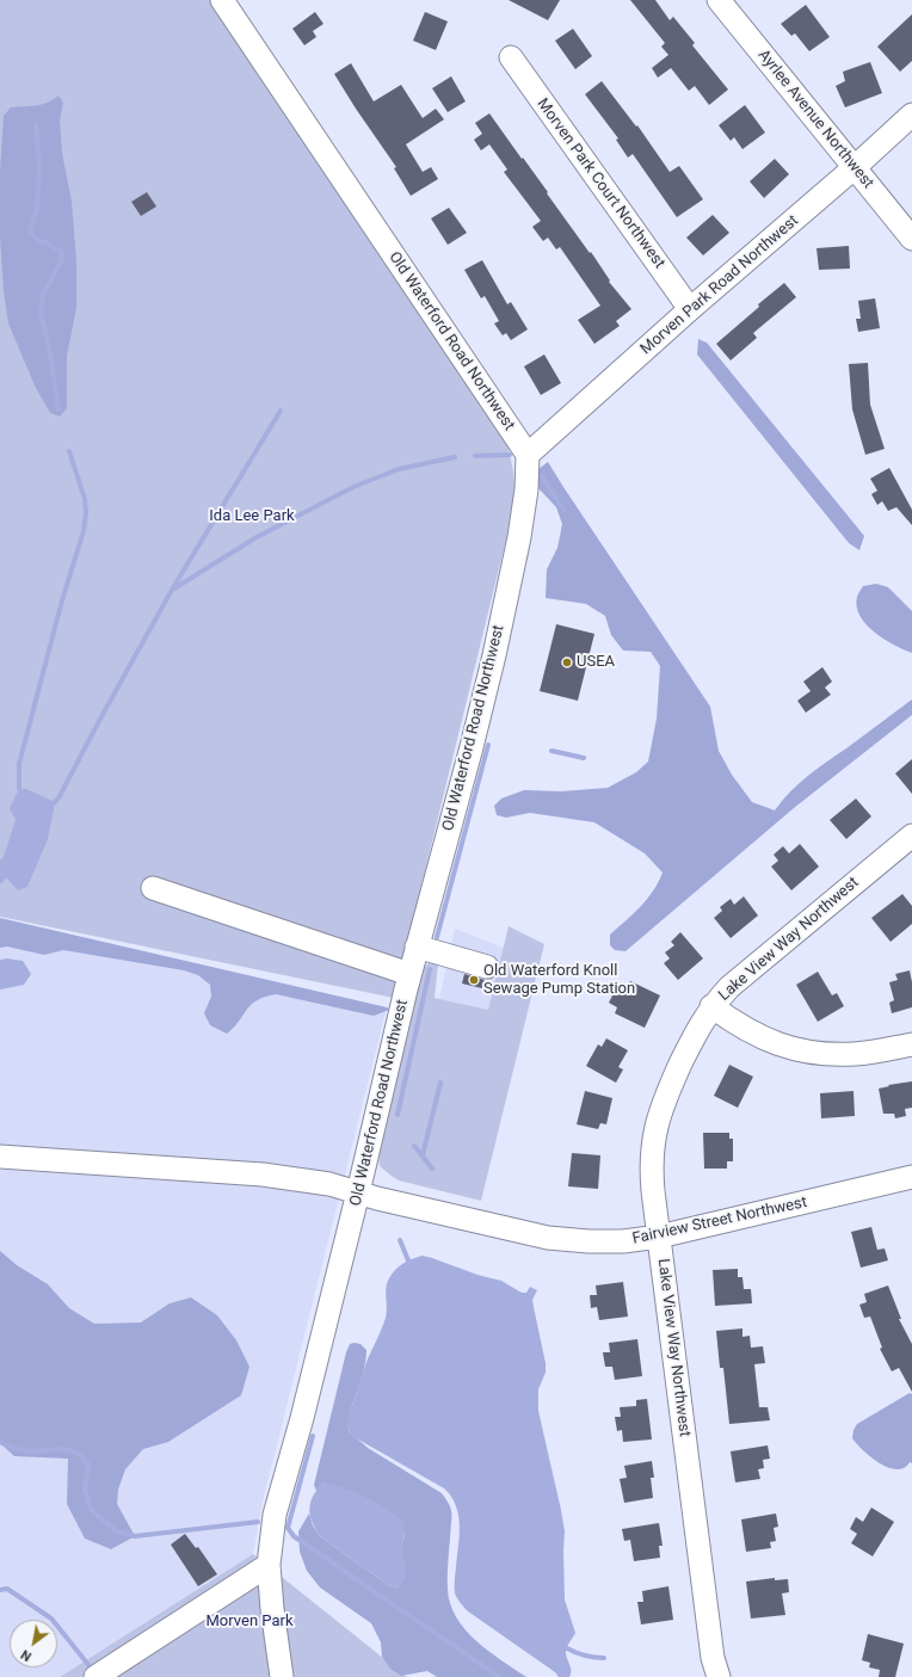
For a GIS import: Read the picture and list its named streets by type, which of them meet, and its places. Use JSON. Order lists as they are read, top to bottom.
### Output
{
  "streets": {
    "street": [
      "Ayrlee Avenue Northwest",
      "Morven Park Court Northwest",
      "Morven Park Road Northwest",
      "Old Waterford Road Northwest",
      "Lake View Way Northwest",
      "Fairview Street Northwest"
    ]
  },
  "crossings": [
    ["Ayrlee Avenue Northwest", "Morven Park Road Northwest"],
    ["Morven Park Court Northwest", "Morven Park Road Northwest"],
    ["Morven Park Road Northwest", "Old Waterford Road Northwest"],
    ["Old Waterford Road Northwest", "Fairview Street Northwest"],
    ["Lake View Way Northwest", "Fairview Street Northwest"]
  ],
  "parks": ["Ida Lee Park", "Morven Park"],
  "places": ["USEA", "Old Waterford Knoll Sewage Pump Station"],
  "north": "bottom left"
}
